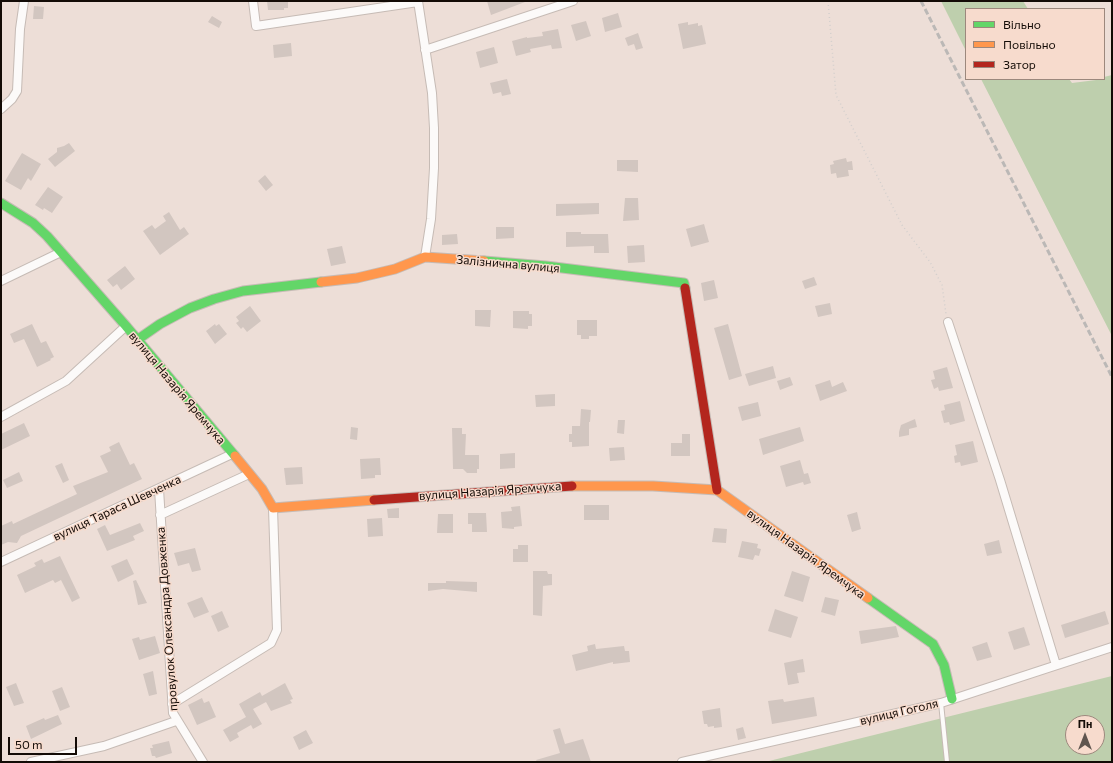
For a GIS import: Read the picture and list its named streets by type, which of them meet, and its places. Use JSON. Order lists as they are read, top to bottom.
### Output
{
  "streets": {
    "street": [
      "Залізнична вулиця",
      "вулиця Назарія Яремчука",
      "вулиця Тараса Шевченка",
      "провулок Олександра Довженка",
      "вулиця Гоголя"
    ]
  },
  "crossings": [
    ["Залізнична вулиця", "вулиця Назарія Яремчука"],
    ["вулиця Назарія Яремчука", "вулиця Тараса Шевченка"],
    ["вулиця Назарія Яремчука", "провулок Олександра Довженка"],
    ["вулиця Назарія Яремчука", "вулиця Гоголя"],
    ["вулиця Тараса Шевченка", "провулок Олександра Довженка"]
  ],
  "legend": ["Вільно", "Повільно", "Затор"],
  "scale_bar": "50 m",
  "north": "top"
}
